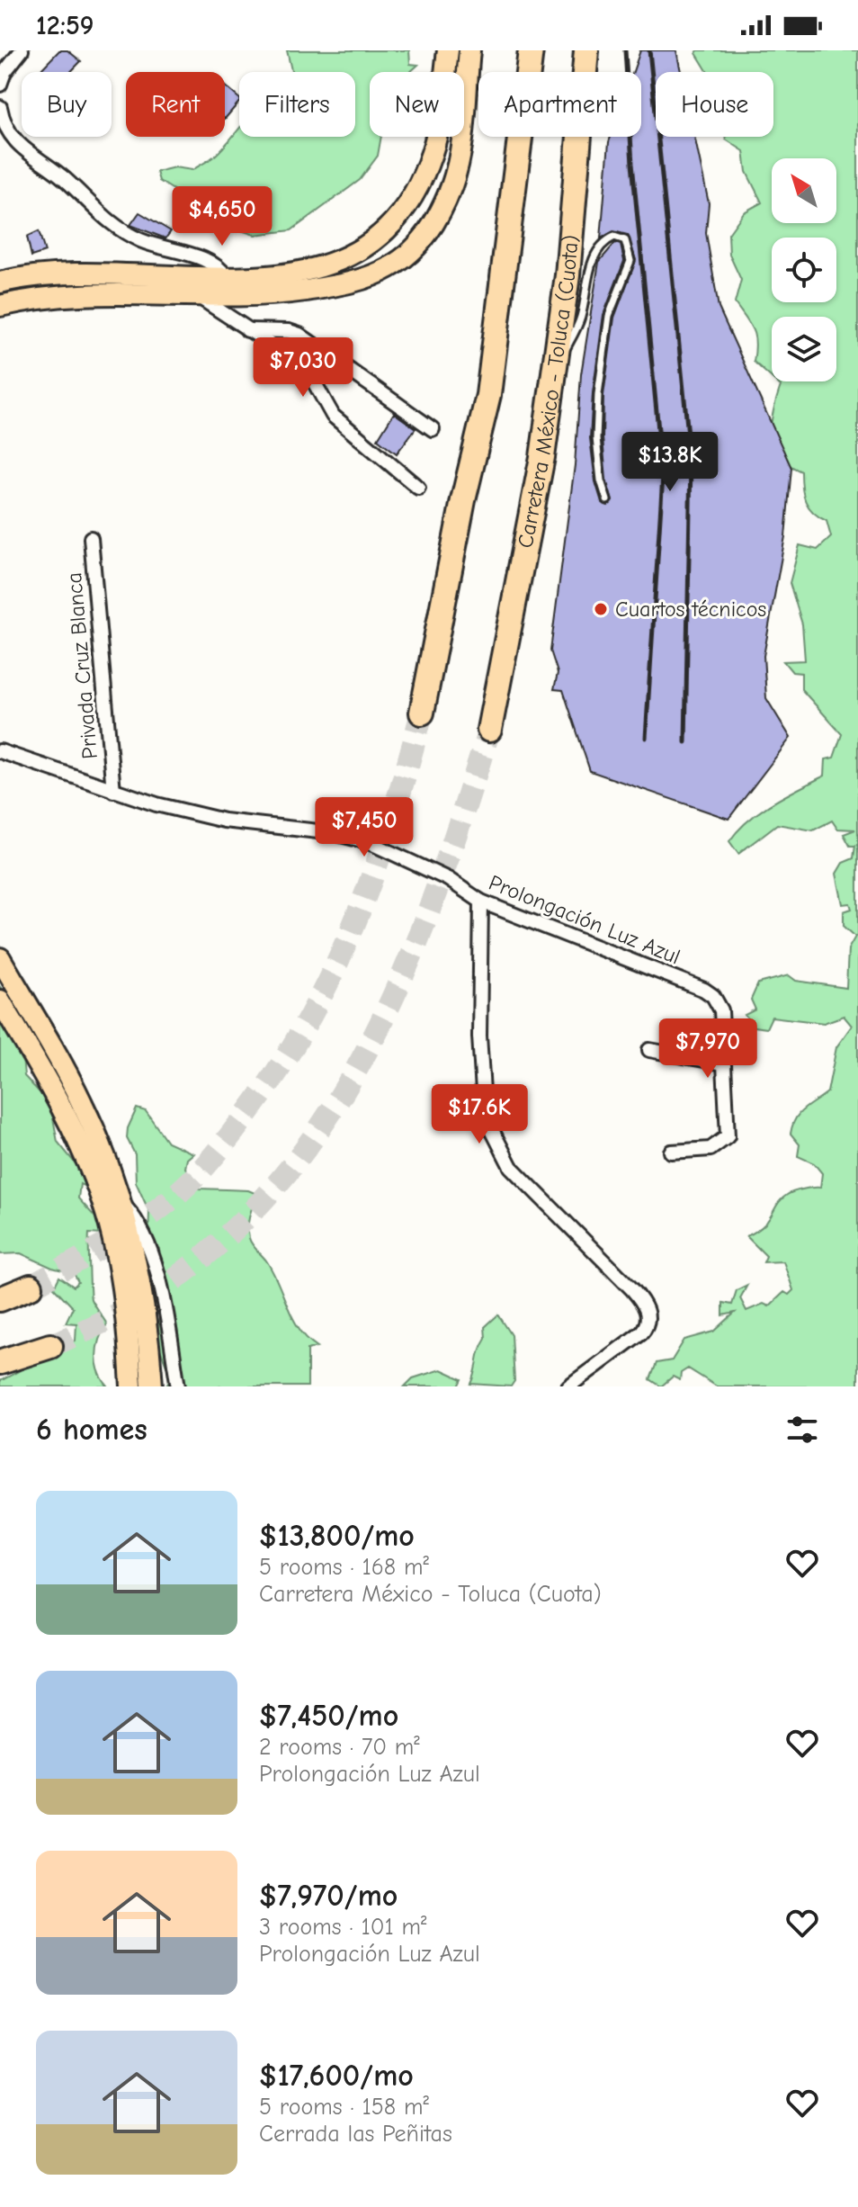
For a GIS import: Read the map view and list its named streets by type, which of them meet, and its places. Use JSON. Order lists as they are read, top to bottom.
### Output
{
  "streets": {
    "highway": ["Carretera México - Toluca (Cuota)"],
    "street": ["Privada Cruz Blanca", "Prolongación Luz Azul"]
  },
  "crossings": [
    ["Privada Cruz Blanca", "Prolongación Luz Azul"]
  ],
  "places": ["Cuartos técnicos"],
  "north": "top left",
  "page": {
    "status": "12:59",
    "chip": [
      "Buy",
      "Rent",
      "Filters",
      "New",
      "Apartment",
      "House"
    ],
    "price": [
      "$4,650",
      "$7,030",
      "$13.8K",
      "$7,450",
      "$7,970",
      "$17.6K"
    ],
    "heading": "6 homes",
    "list": [
      {
        "name": "$13,800/mo",
        "note": "5 rooms · 168 m² · Carretera México - Toluca (Cuota)"
      },
      {
        "name": "$7,450/mo",
        "note": "2 rooms · 70 m² · Prolongación Luz Azul"
      },
      {
        "name": "$7,970/mo",
        "note": "3 rooms · 101 m² · Prolongación Luz Azul"
      },
      {
        "name": "$17,600/mo",
        "note": "5 rooms · 158 m² · Cerrada las Peñitas"
      }
    ]
  }
}
